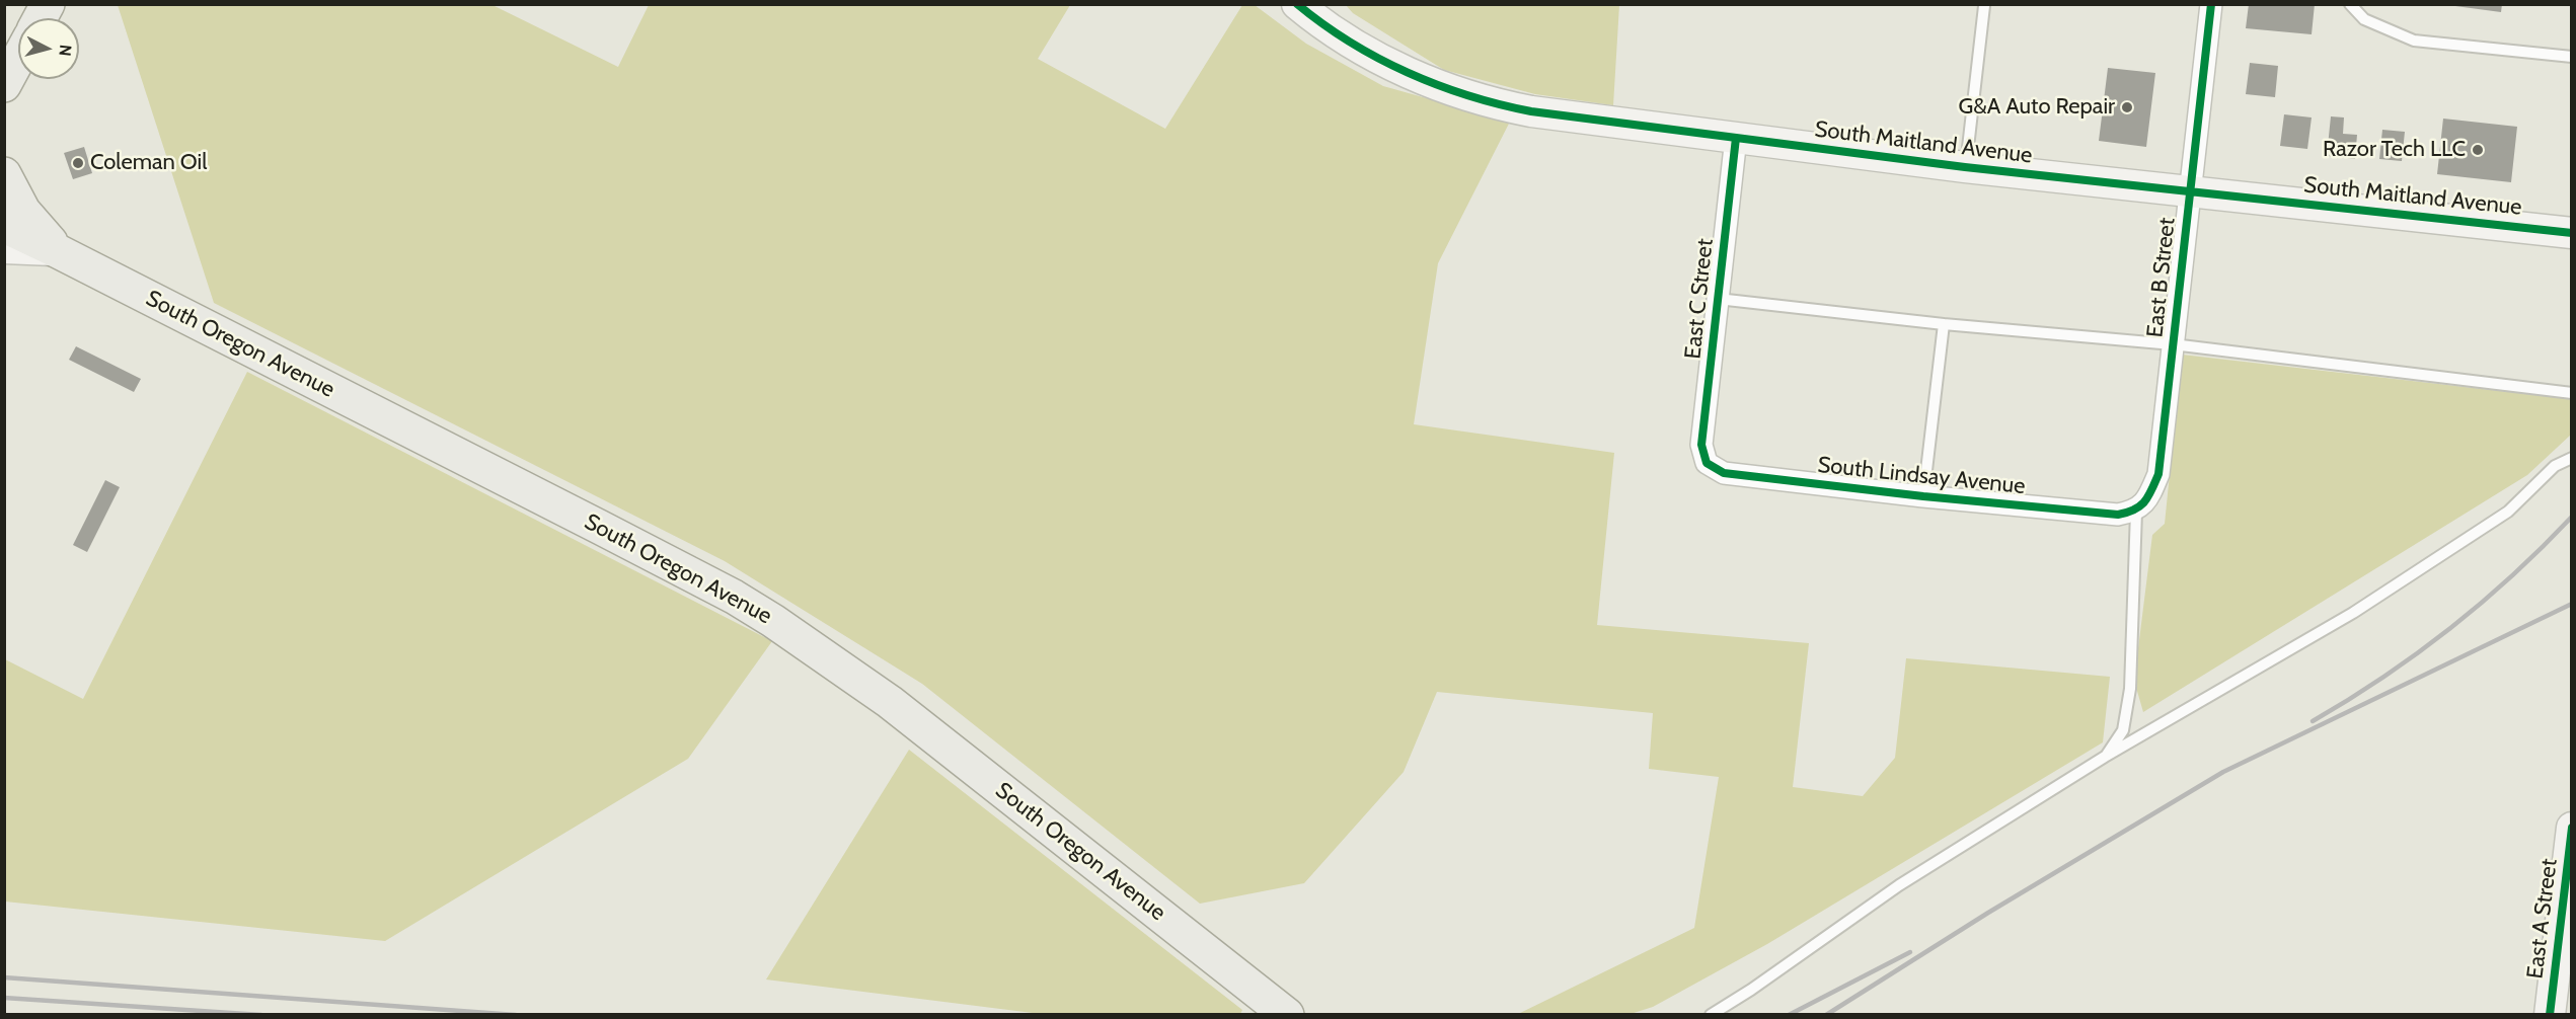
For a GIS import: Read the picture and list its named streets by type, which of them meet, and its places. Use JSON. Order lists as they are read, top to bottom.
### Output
{
  "streets": {
    "main road": ["South Oregon Avenue"],
    "street": [
      "South Maitland Avenue",
      "East B Street",
      "East C Street",
      "South Lindsay Avenue",
      "East A Street"
    ]
  },
  "crossings": [
    ["South Maitland Avenue", "East B Street"],
    ["South Maitland Avenue", "East C Street"],
    ["East B Street", "South Lindsay Avenue"],
    ["East C Street", "South Lindsay Avenue"]
  ],
  "places": ["G&A Auto Repair", "Razor Tech LLC", "Coleman Oil"],
  "north": "right"
}
